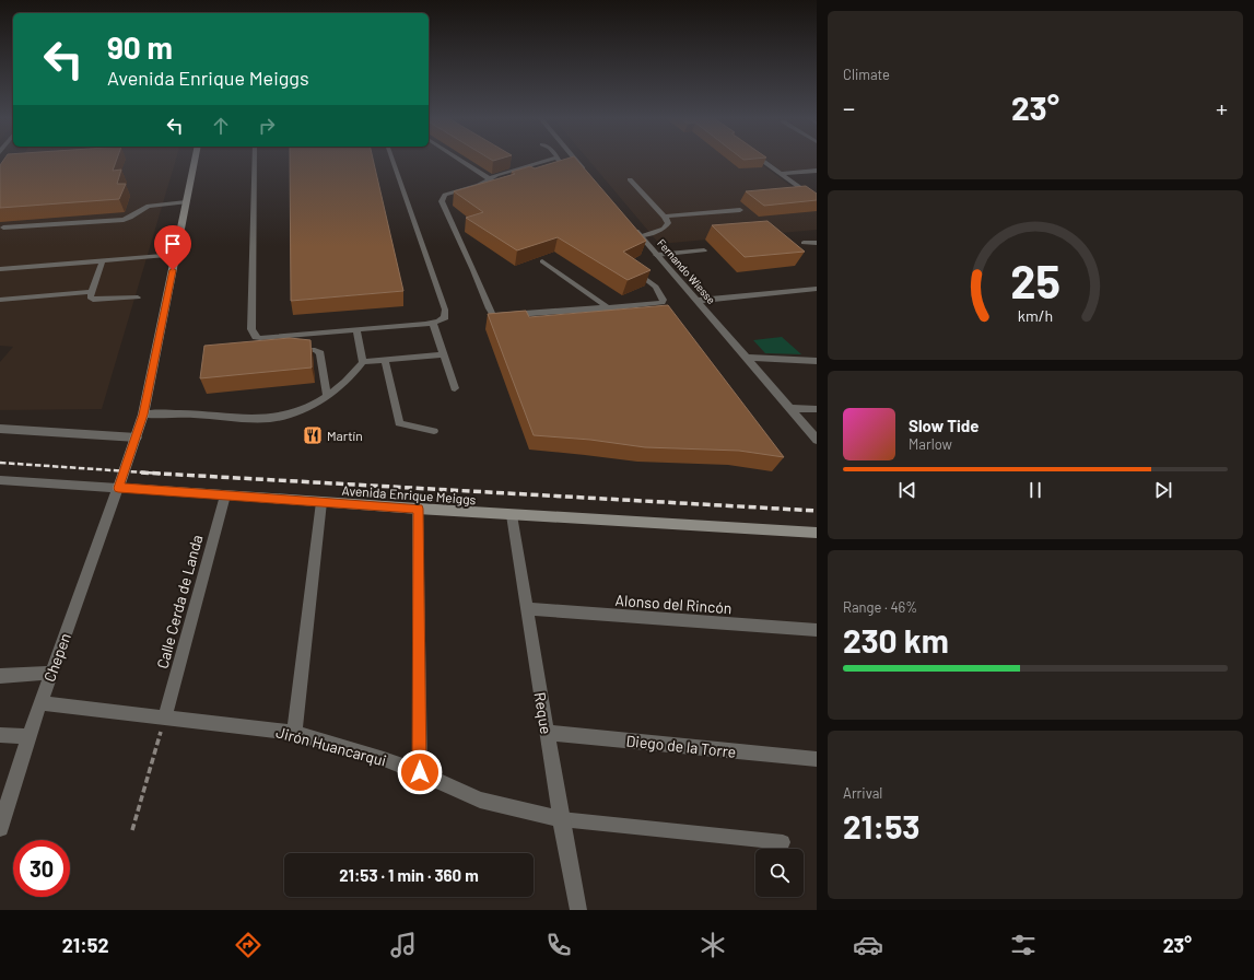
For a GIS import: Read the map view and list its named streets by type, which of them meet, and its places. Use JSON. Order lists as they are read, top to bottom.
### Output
{
  "streets": {
    "street": [
      "Fernando Wiesse",
      "Avenida Enrique Meiggs",
      "Calle Cerda de Landa",
      "Alonso del Rincón",
      "Chepen",
      "Reque",
      "Jirón Huancarqui",
      "Diego de la Torre"
    ]
  },
  "crossings": [
    ["Avenida Enrique Meiggs", "Calle Cerda de Landa"],
    ["Avenida Enrique Meiggs", "Chepen"],
    ["Avenida Enrique Meiggs", "Reque"],
    ["Calle Cerda de Landa", "Jirón Huancarqui"],
    ["Alonso del Rincón", "Reque"],
    ["Chepen", "Jirón Huancarqui"],
    ["Reque", "Jirón Huancarqui"],
    ["Reque", "Diego de la Torre"]
  ],
  "places": {
    "restaurant": ["Martín"]
  },
  "page": {
    "tile": [
      "Climate",
      ["Range · 46%", "230 km"],
      ["Arrival", "21:53"]
    ],
    "turn": ["90 m", "Avenida Enrique Meiggs"],
    "heat": ["−", "23°", "+"],
    "song": ["Slow Tide", "Marlow"],
    "limit": "30",
    "trip": "21:53 · 1 min · 360 m",
    "tabs": ["21:52", "23°"],
    "gauge": ["25", "km/h"]
  }
}
